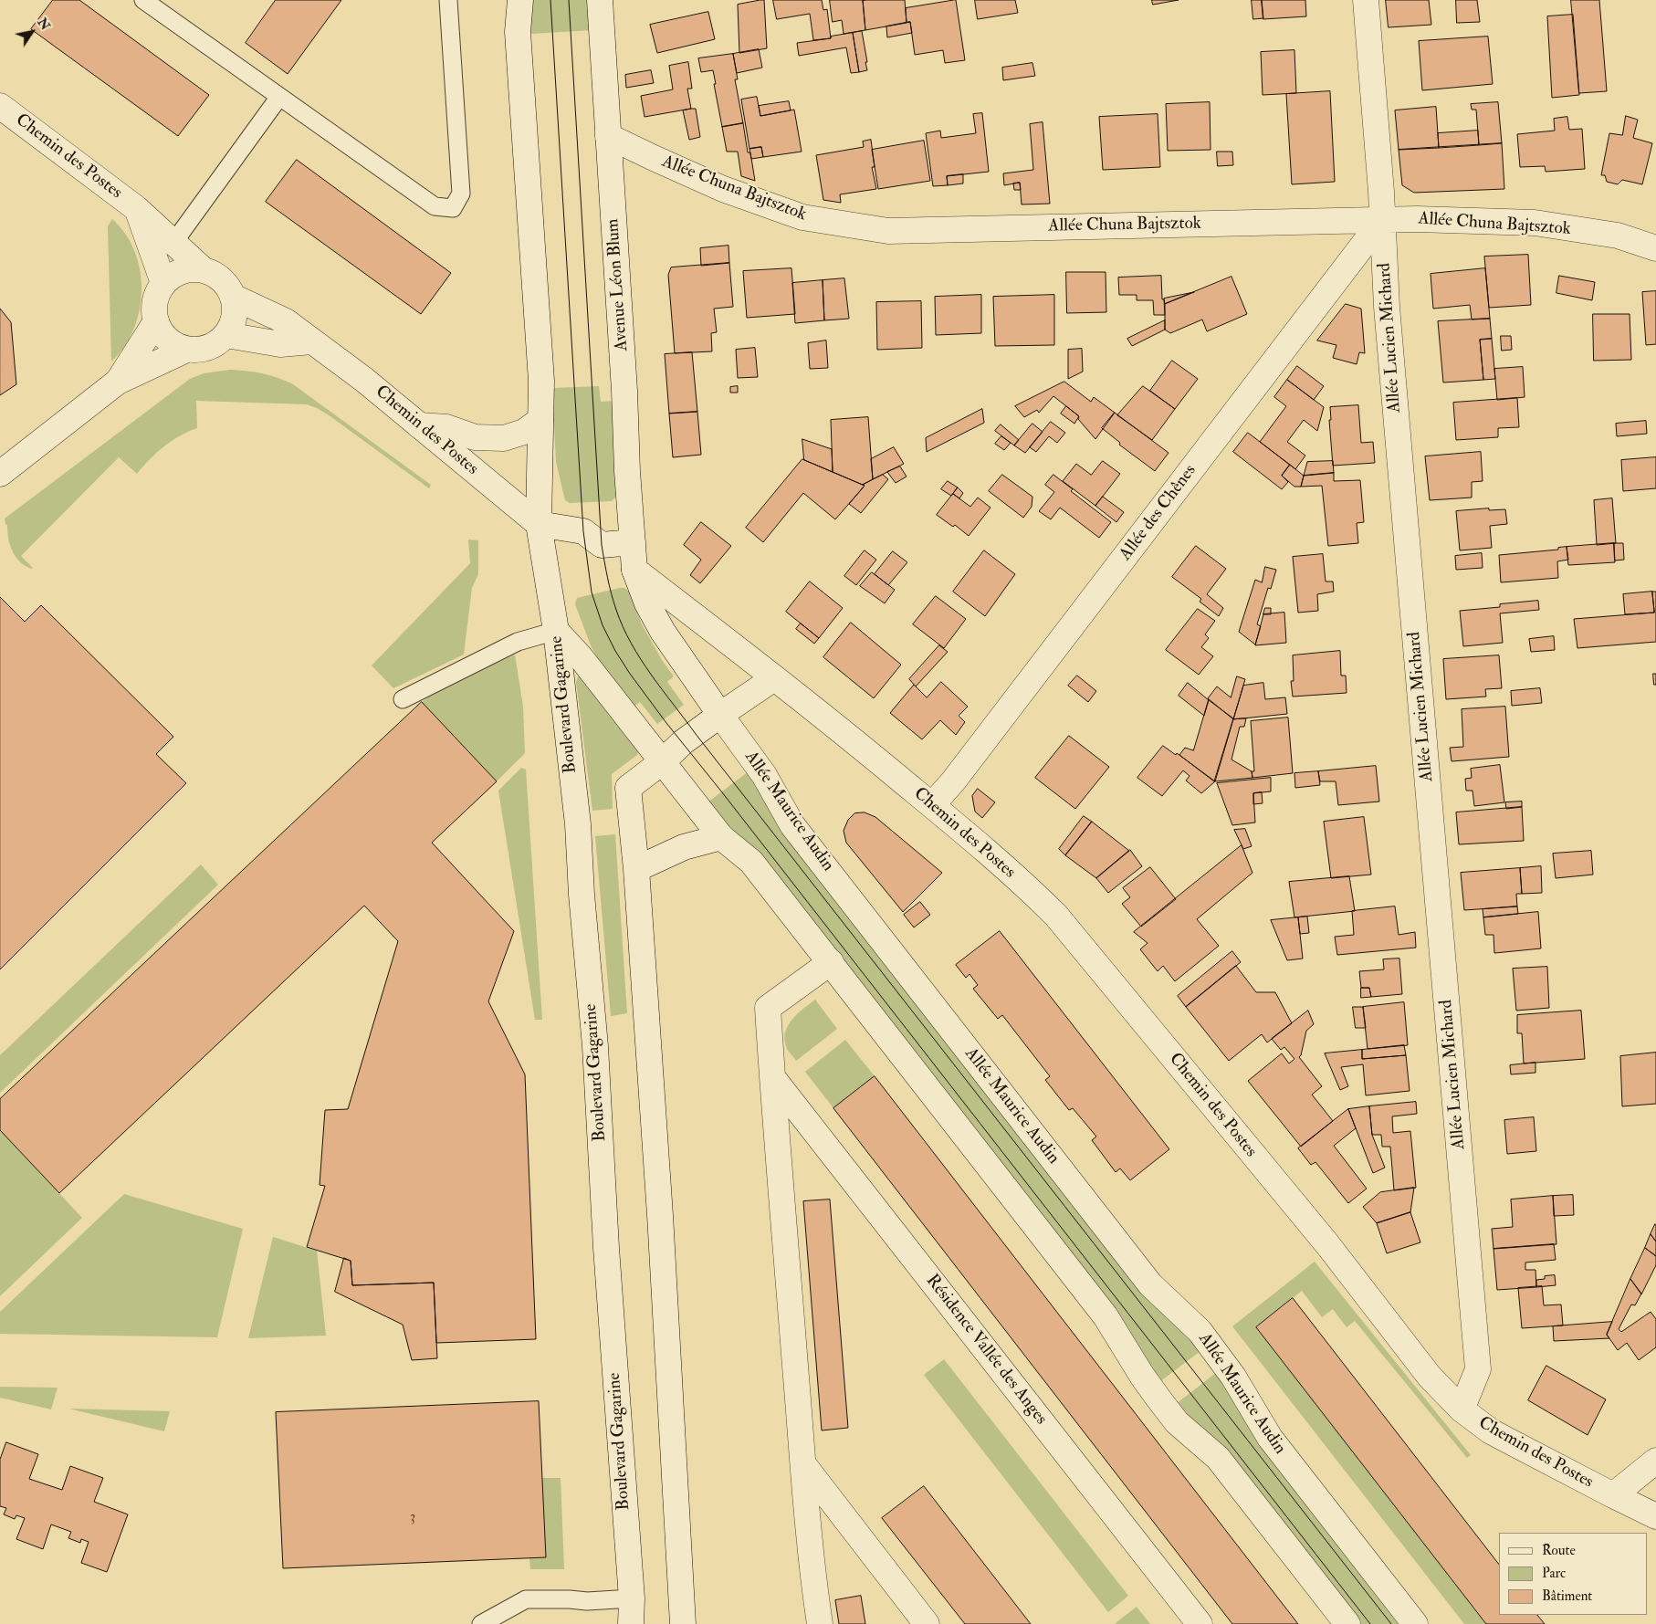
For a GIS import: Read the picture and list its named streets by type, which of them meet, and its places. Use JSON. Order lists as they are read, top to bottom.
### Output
{
  "streets": {
    "street": [
      "Chemin des Postes",
      "Allée Chuna Bajtsztok",
      "Avenue Léon Blum",
      "Allée Lucien Michard",
      "Allée des Chênes",
      "Boulevard Gagarine",
      "Allée Maurice Audin",
      "Résidence Vallée des Anges"
    ]
  },
  "crossings": [
    ["Chemin des Postes", "Avenue Léon Blum"],
    ["Chemin des Postes", "Allée Lucien Michard"],
    ["Chemin des Postes", "Allée des Chênes"],
    ["Chemin des Postes", "Boulevard Gagarine"],
    ["Chemin des Postes", "Allée Maurice Audin"],
    ["Allée Chuna Bajtsztok", "Avenue Léon Blum"],
    ["Allée Chuna Bajtsztok", "Allée Lucien Michard"],
    ["Allée Chuna Bajtsztok", "Allée des Chênes"],
    ["Avenue Léon Blum", "Allée Maurice Audin"],
    ["Allée Lucien Michard", "Allée des Chênes"]
  ],
  "house_numbers": ["3"],
  "legend": ["Route", "Parc", "Bâtiment"],
  "north": "top right"
}
